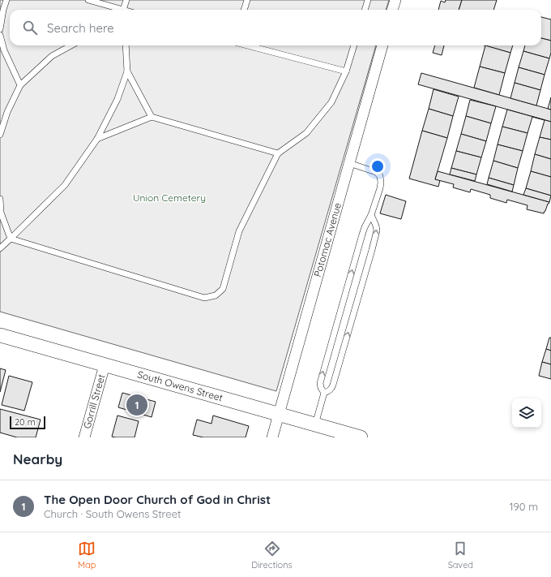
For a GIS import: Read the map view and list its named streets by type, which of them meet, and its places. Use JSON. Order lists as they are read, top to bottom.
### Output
{
  "streets": {
    "street": ["Potomac Avenue", "South Owens Street", "Gorrill Street"]
  },
  "crossings": [
    ["Potomac Avenue", "South Owens Street"],
    ["South Owens Street", "Gorrill Street"]
  ],
  "parks": ["Union Cemetery"],
  "scale_bar": "20 m",
  "page": {
    "search": "Search here",
    "pins": "1",
    "scale": "20 m",
    "heading": "Nearby",
    "list": [
      {
        "mark": "1",
        "name": "The Open Door Church of God in Christ",
        "note": "Church · South Owens Street",
        "value": "190 m"
      }
    ],
    "nav": ["Map", "Directions", "Saved"]
  }
}
